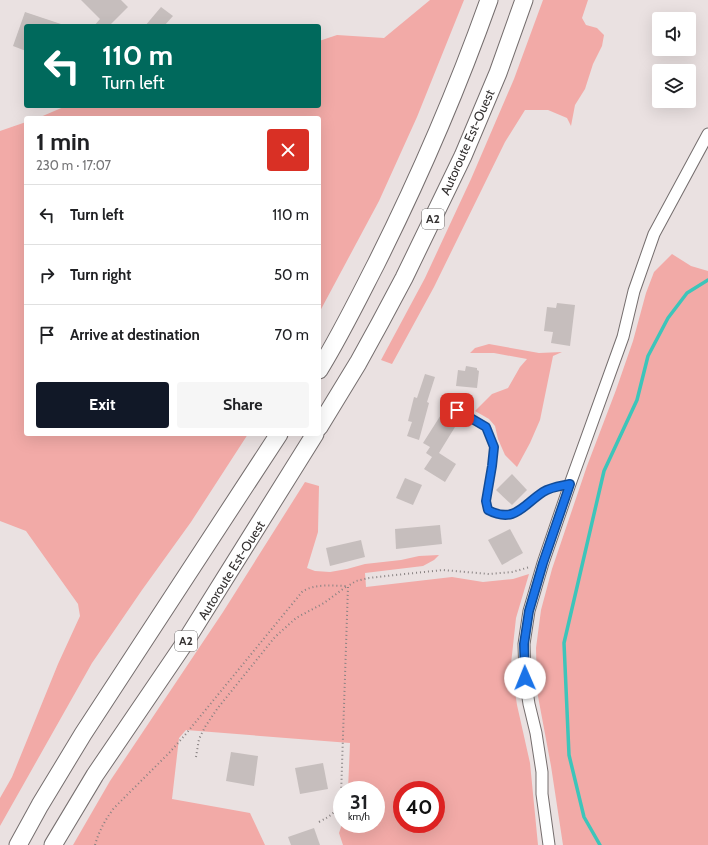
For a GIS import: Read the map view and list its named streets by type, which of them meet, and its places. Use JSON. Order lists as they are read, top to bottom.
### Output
{
  "streets": {
    "highway": ["Autoroute Est-Ouest", "A2"]
  },
  "page": {
    "turn": ["110 m", "Turn left"],
    "heading": ["1 min", "230 m · 17:07"],
    "list": [
      {
        "name": "Turn left",
        "value": "110 m"
      },
      {
        "name": "Turn right",
        "value": "50 m"
      },
      {
        "name": "Arrive at destination",
        "value": "70 m"
      }
    ],
    "buttons": ["Exit", "Share"],
    "speed": "31 km/h",
    "limit": "40"
  }
}
